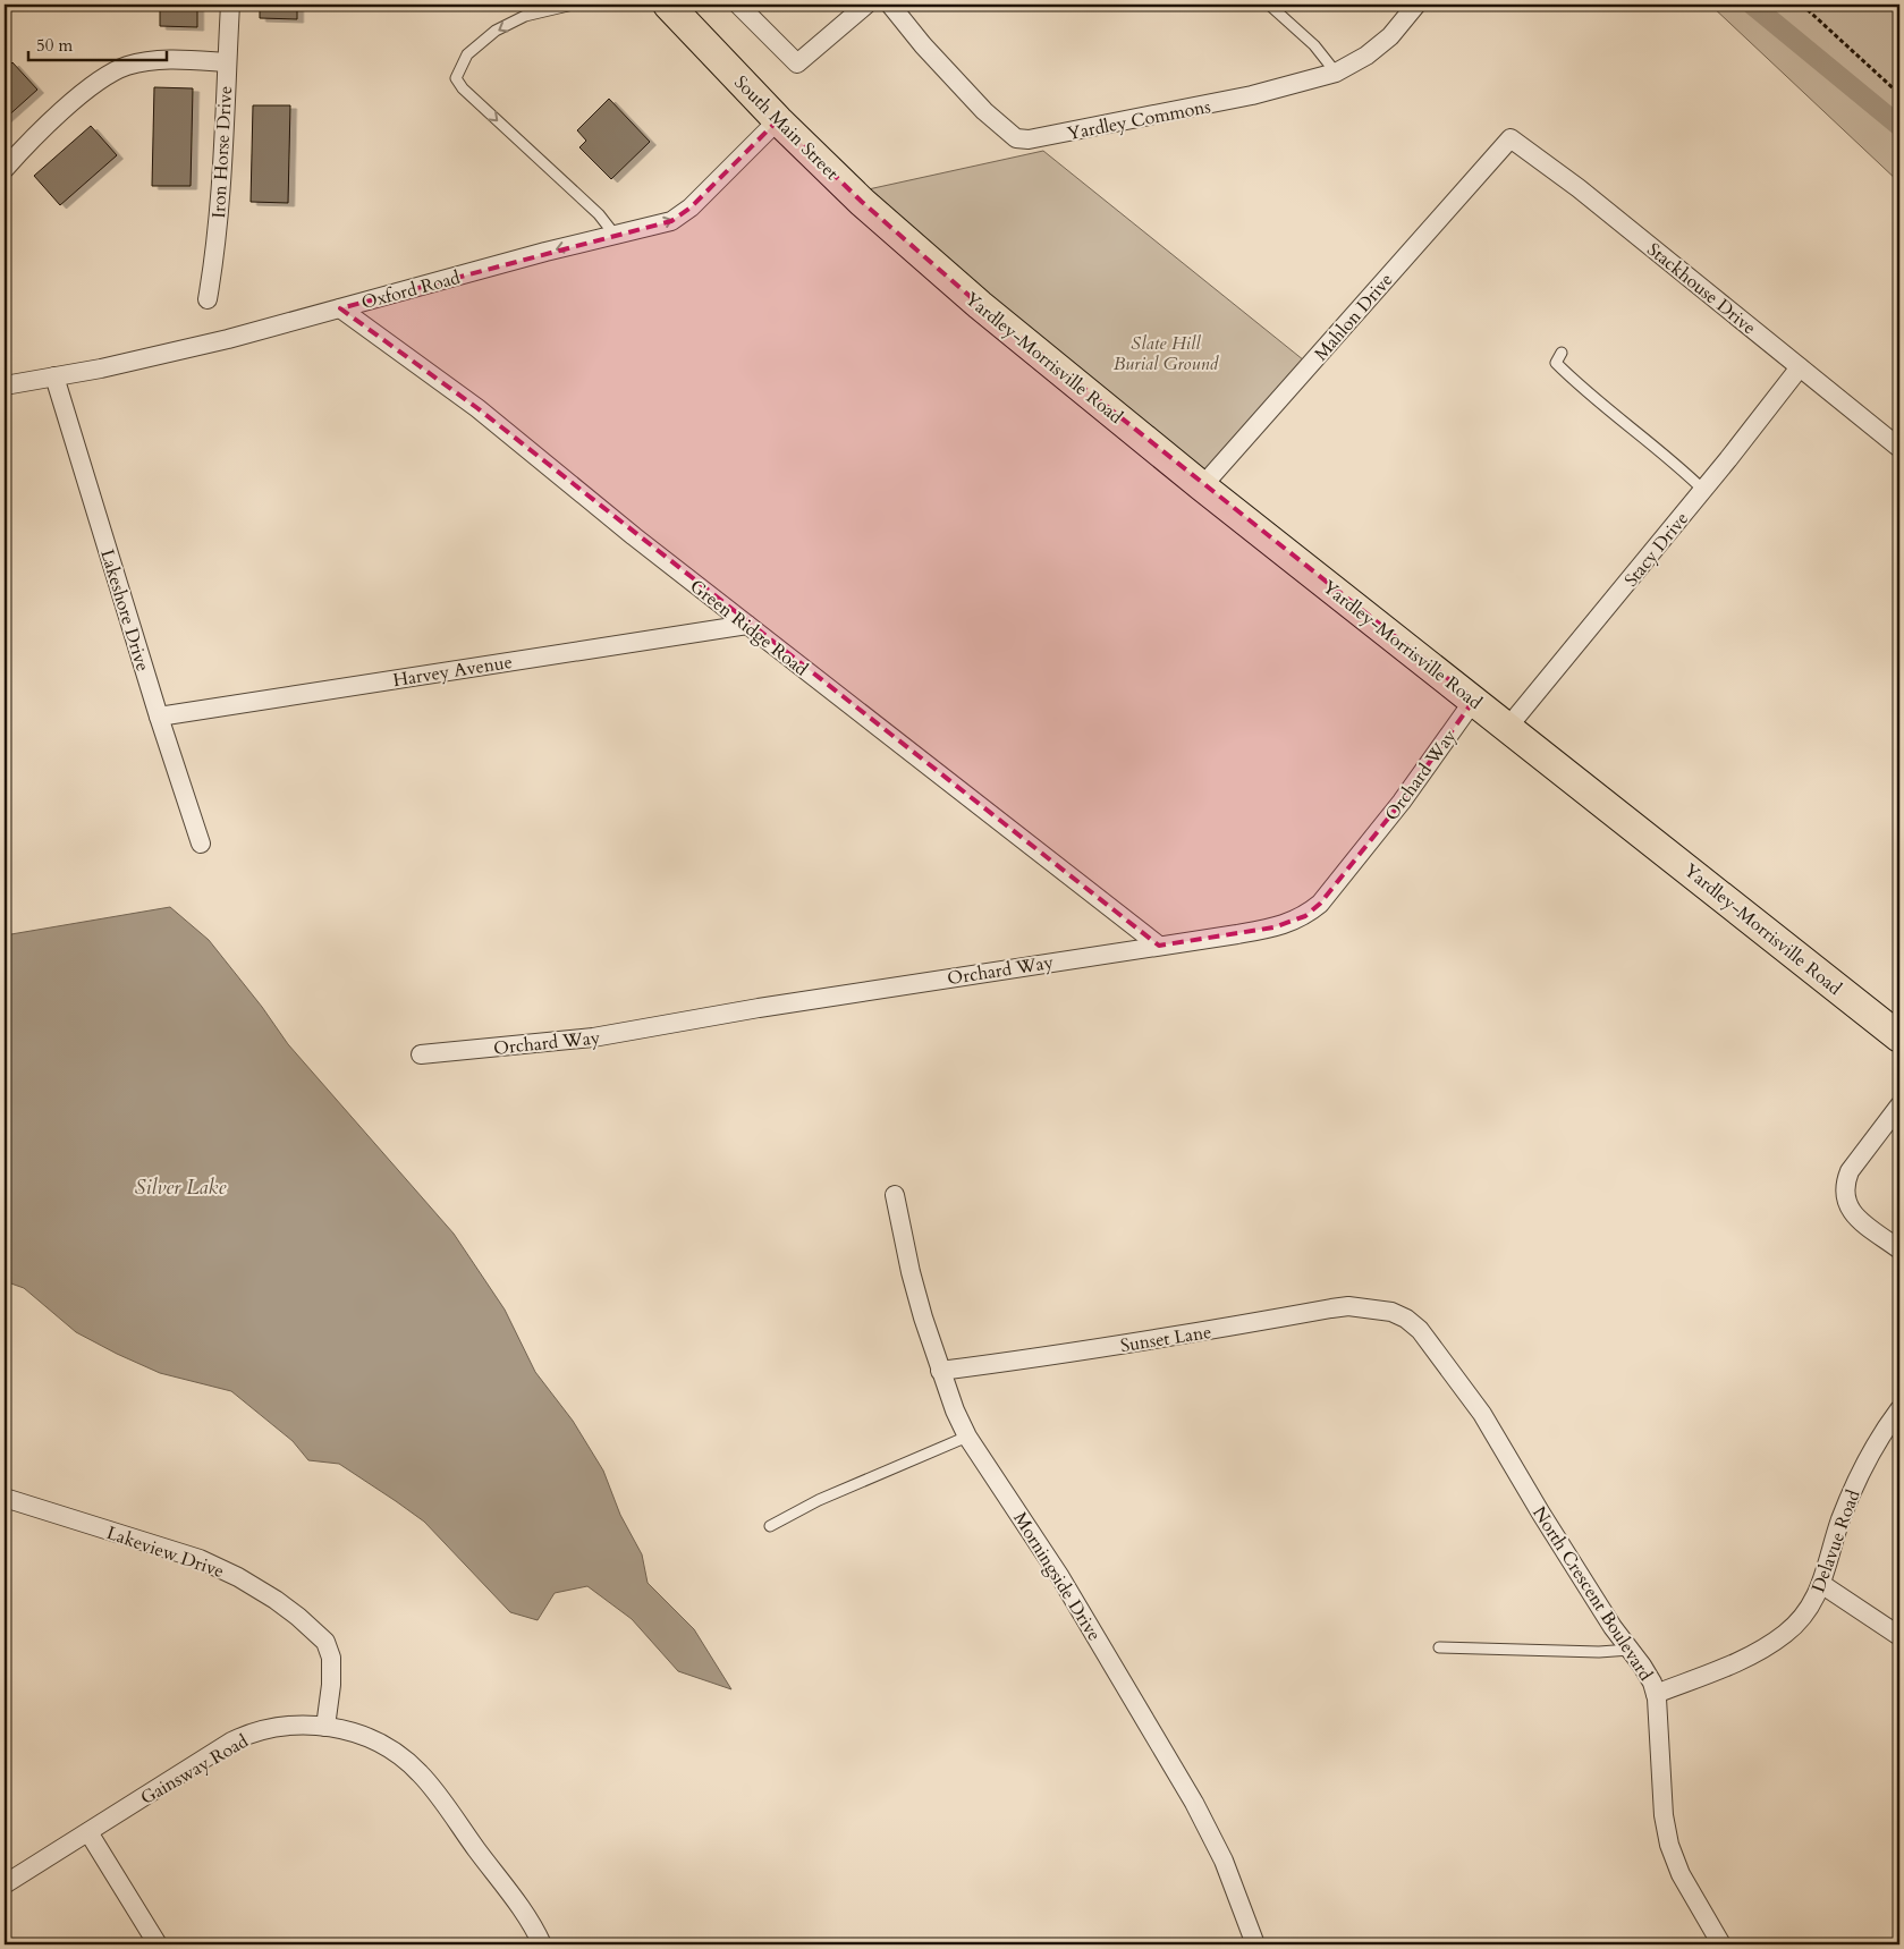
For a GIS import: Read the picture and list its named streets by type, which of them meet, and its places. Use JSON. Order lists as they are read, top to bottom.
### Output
{
  "streets": {
    "main road": ["South Main Street", "Yardley-Morrisville Road"],
    "street": [
      "Yardley Commons",
      "Iron Horse Drive",
      "Stackhouse Drive",
      "Oxford Road",
      "Mahlon Drive",
      "Stacy Drive",
      "Lakeshore Drive",
      "Green Ridge Road",
      "Harvey Avenue",
      "Orchard Way",
      "Sunset Lane",
      "Delavue Road",
      "Lakeview Drive",
      "Morningside Drive",
      "North Crescent Boulevard",
      "Gainsway Road"
    ]
  },
  "crossings": [
    ["South Main Street", "Oxford Road"],
    ["South Main Street", "Yardley-Morrisville Road"],
    ["Stackhouse Drive", "Mahlon Drive"],
    ["Stackhouse Drive", "Stacy Drive"],
    ["Oxford Road", "Lakeshore Drive"],
    ["Oxford Road", "Green Ridge Road"],
    ["Mahlon Drive", "Yardley-Morrisville Road"],
    ["Yardley-Morrisville Road", "Stacy Drive"],
    ["Yardley-Morrisville Road", "Orchard Way"],
    ["Lakeshore Drive", "Harvey Avenue"],
    ["Green Ridge Road", "Harvey Avenue"],
    ["Green Ridge Road", "Orchard Way"],
    ["Sunset Lane", "Morningside Drive"],
    ["Sunset Lane", "North Crescent Boulevard"],
    ["Delavue Road", "North Crescent Boulevard"],
    ["Lakeview Drive", "Gainsway Road"]
  ],
  "water": ["Silver Lake"],
  "parks": ["Slate Hill Burial Ground"],
  "scale_bar": "50 m"
}
